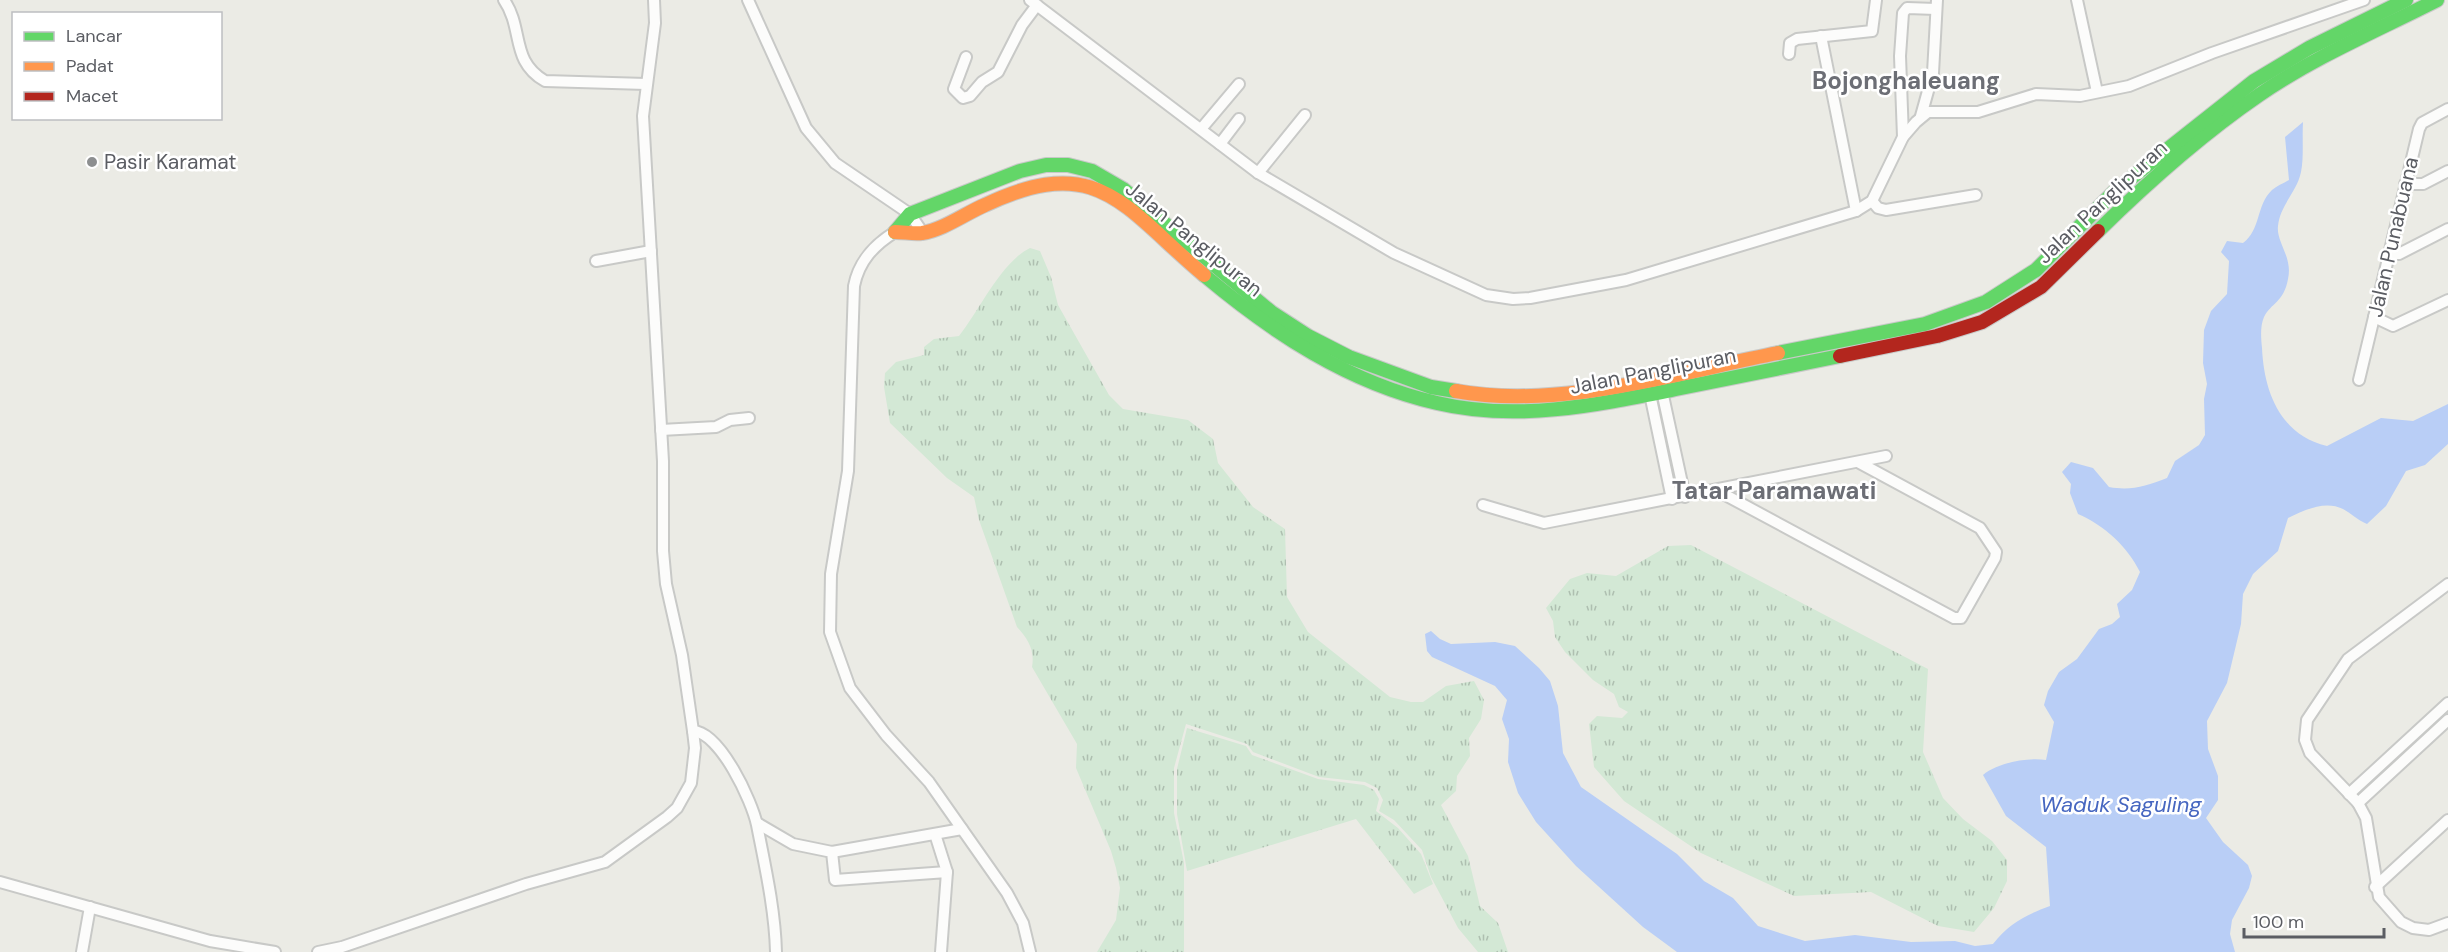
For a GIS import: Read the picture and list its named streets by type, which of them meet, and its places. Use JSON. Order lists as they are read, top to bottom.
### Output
{
  "streets": {
    "main road": ["Jalan Panglipuran"],
    "street": ["Jalan Punabuana"]
  },
  "districts": ["Bojonghaleuang", "Tatar Paramawati"],
  "water": ["Waduk Saguling"],
  "places": ["Pasir Karamat"],
  "legend": ["Lancar", "Padat", "Macet"],
  "scale_bar": "100 m"
}
